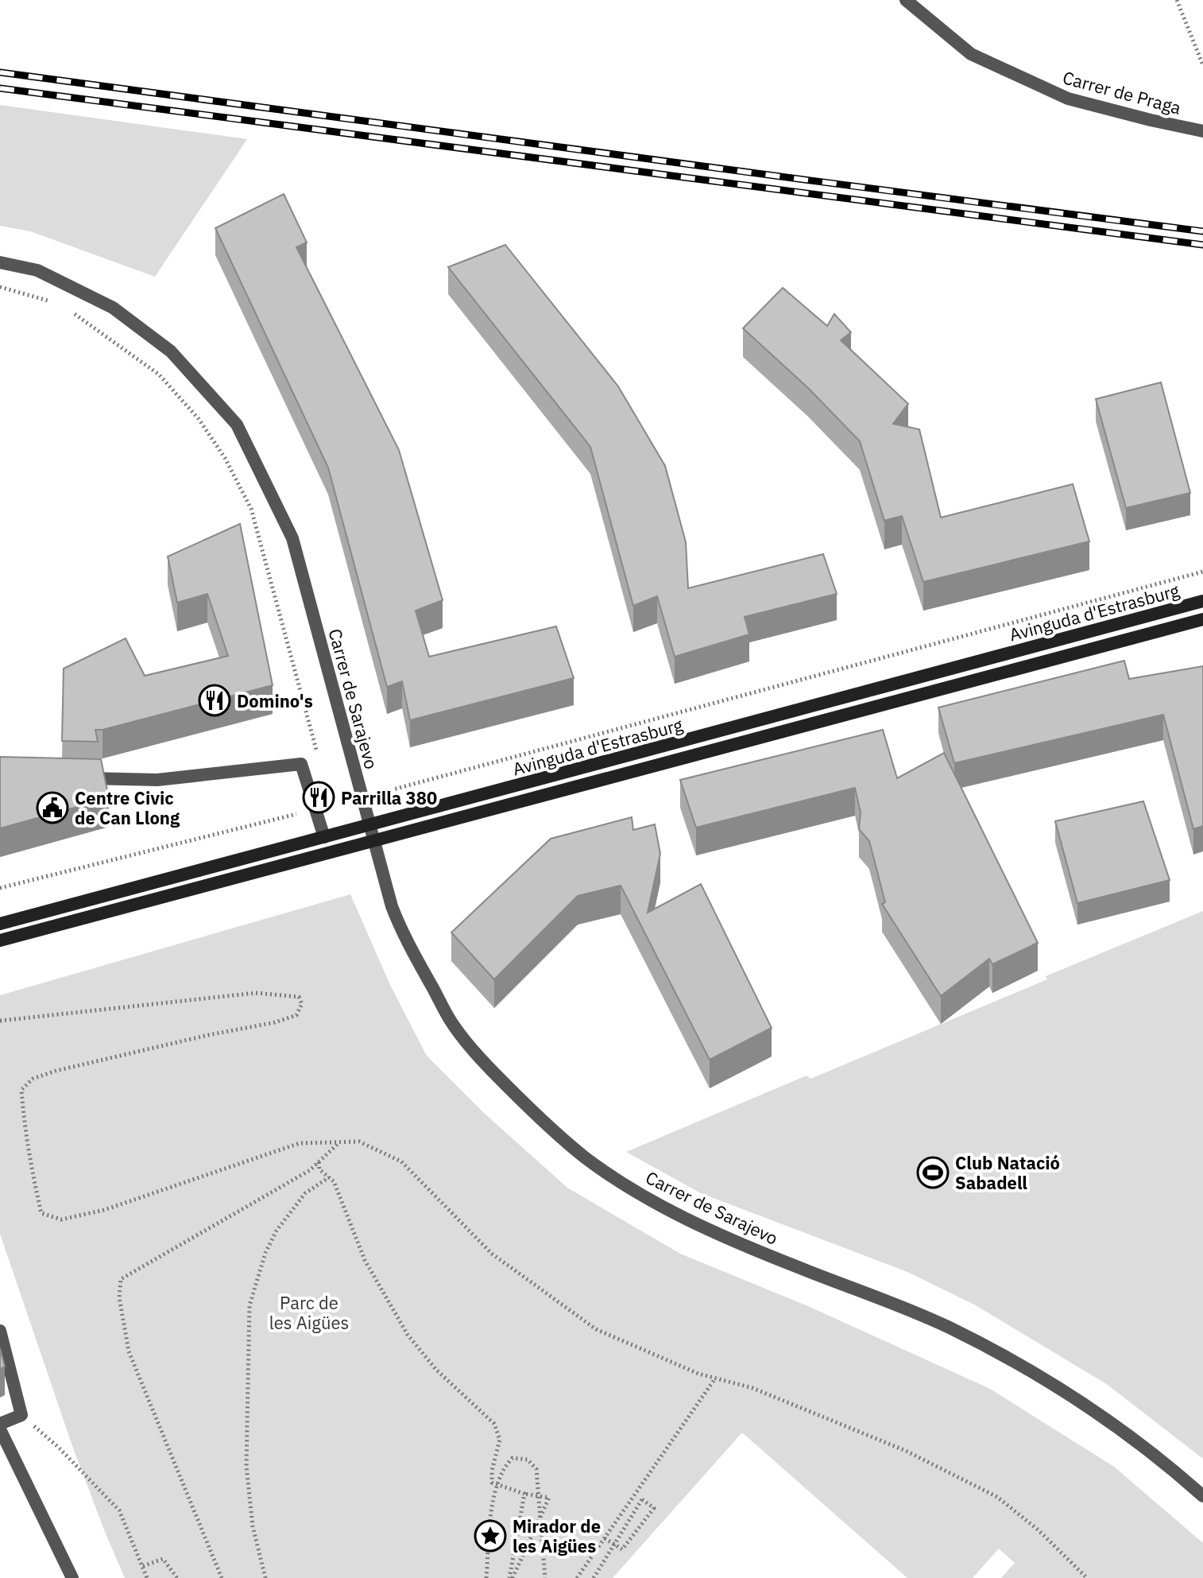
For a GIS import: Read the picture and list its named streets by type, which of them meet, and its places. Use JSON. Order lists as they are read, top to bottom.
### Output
{
  "streets": {
    "main road": ["Avinguda d'Estrasburg"],
    "street": ["Carrer de Praga", "Carrer de Sarajevo"]
  },
  "crossings": [
    ["Avinguda d'Estrasburg", "Carrer de Sarajevo"]
  ],
  "parks": ["Parc de les Aigües"],
  "places": {
    "restaurant": ["Domino's", "Parrilla 380"],
    "public building": ["Centre Civic de Can Llong"],
    "sports": ["Club Natació Sabadell"],
    "place": ["Mirador de les Aigües"]
  }
}
